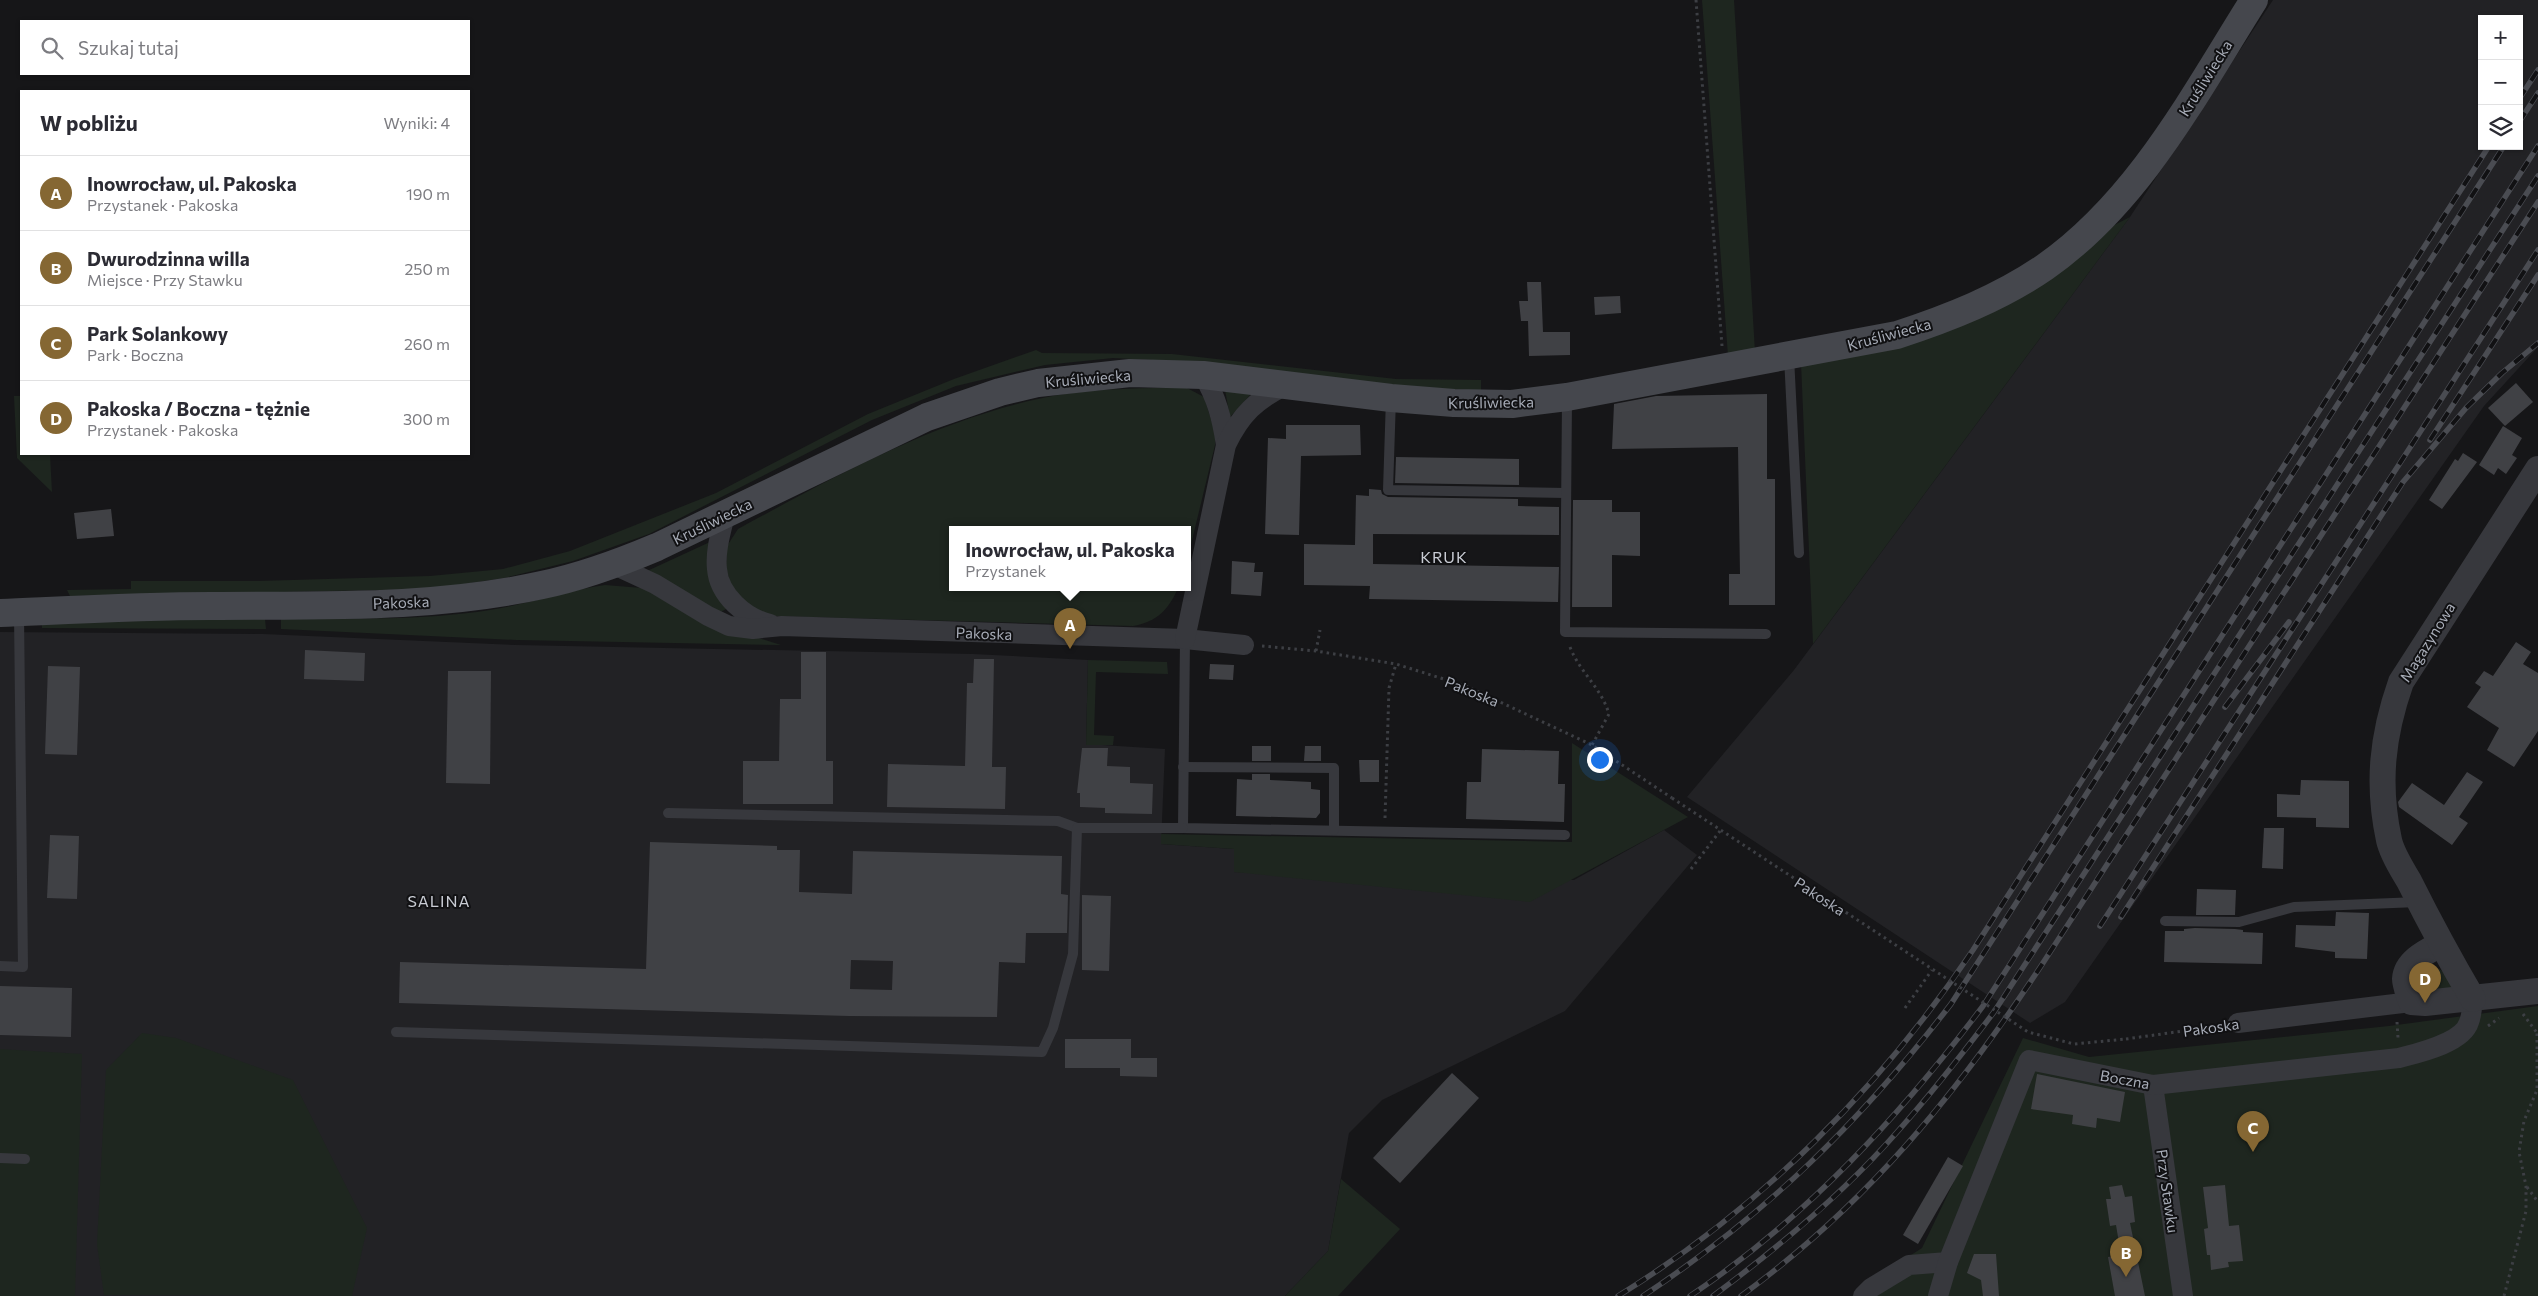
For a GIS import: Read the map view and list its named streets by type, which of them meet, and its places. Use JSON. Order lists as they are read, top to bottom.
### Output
{
  "streets": {
    "main road": ["Kruśliwiecka", "Pakoska"],
    "street": ["Magazynowa", "Boczna", "Przy Stawku"]
  },
  "crossings": [
    ["Kruśliwiecka", "Pakoska"],
    ["Pakoska", "Magazynowa"],
    ["Pakoska", "Boczna"],
    ["Magazynowa", "Boczna"],
    ["Boczna", "Przy Stawku"]
  ],
  "districts": ["KRUK", "SALINA"],
  "page": {
    "map_buttons": ["+", "−"],
    "search": "Szukaj tutaj",
    "heading": ["W pobliżu", "Wyniki: 4"],
    "list": [
      {
        "mark": "A",
        "name": "Inowrocław, ul. Pakoska",
        "note": "Przystanek · Pakoska",
        "value": "190 m"
      },
      {
        "mark": "B",
        "name": "Dwurodzinna willa",
        "note": "Miejsce · Przy Stawku",
        "value": "250 m"
      },
      {
        "mark": "C",
        "name": "Park Solankowy",
        "note": "Park · Boczna",
        "value": "260 m"
      },
      {
        "mark": "D",
        "name": "Pakoska / Boczna - tężnie",
        "note": "Przystanek · Pakoska",
        "value": "300 m"
      }
    ],
    "popup": ["Inowrocław, ul. Pakoska", "Przystanek"],
    "pins": [
      "A",
      "D",
      "C",
      "B"
    ]
  }
}
